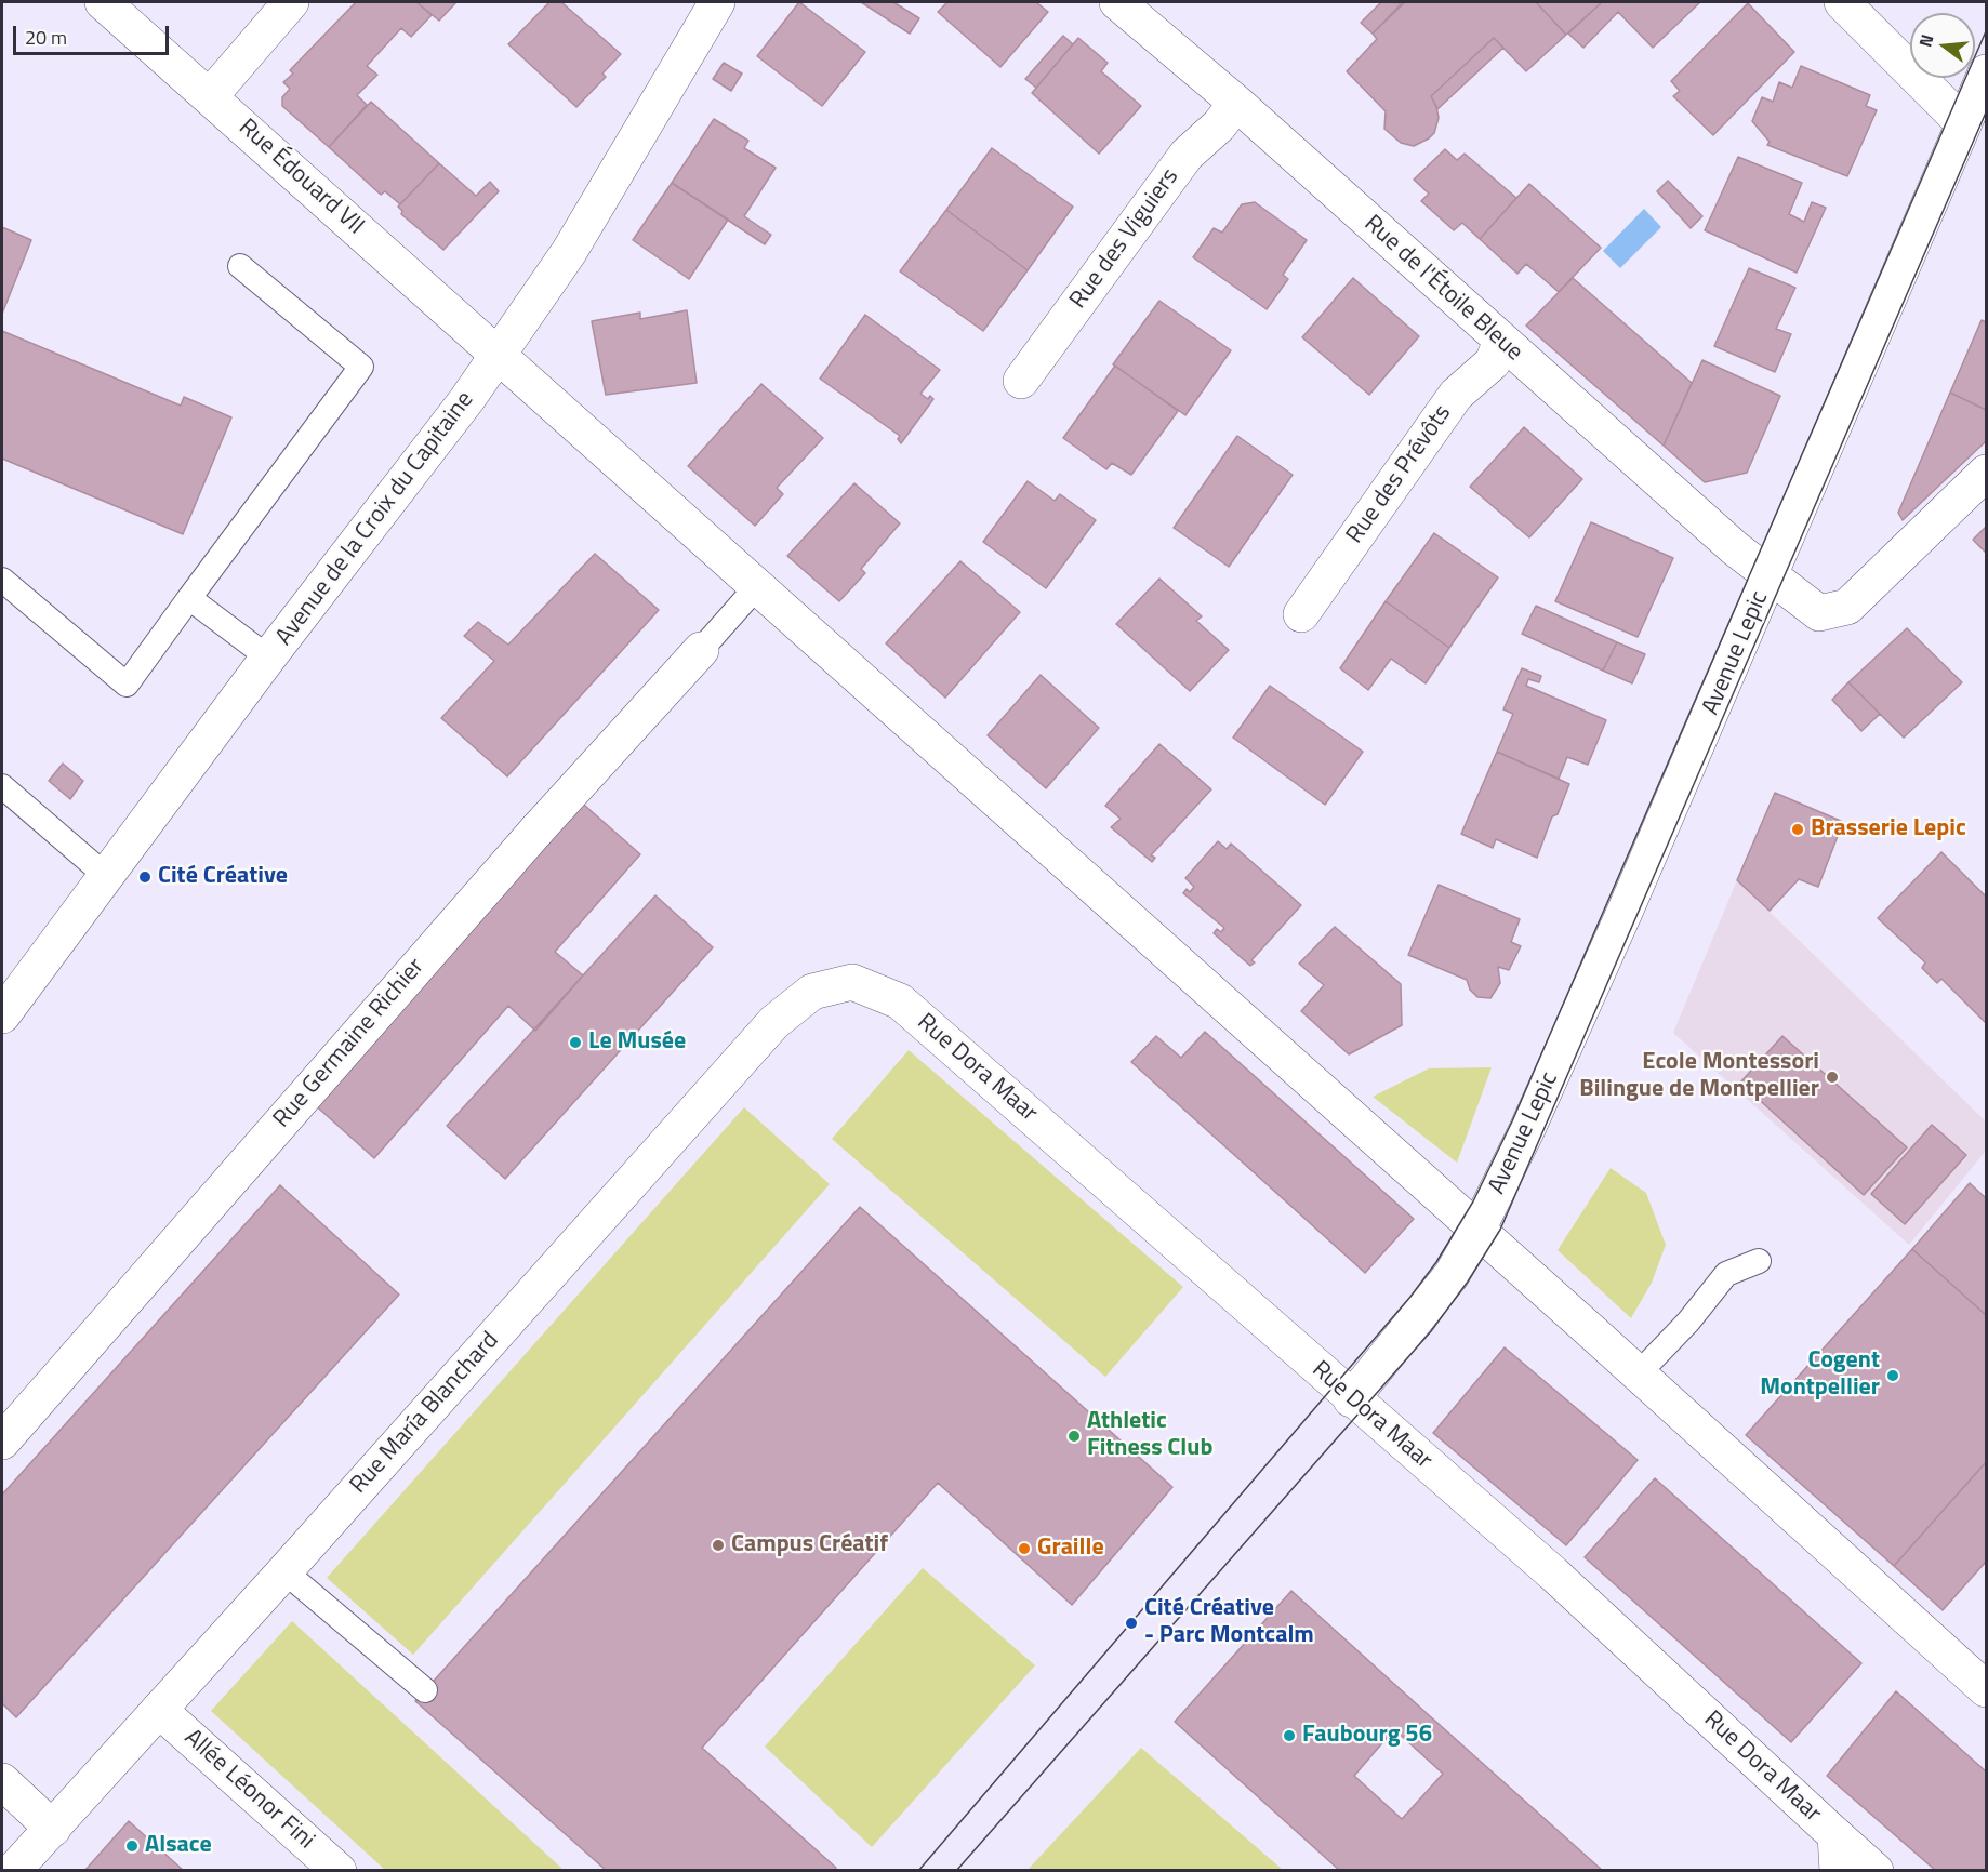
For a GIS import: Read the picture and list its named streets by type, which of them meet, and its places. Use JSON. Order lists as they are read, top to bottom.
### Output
{
  "streets": {
    "street": [
      "Rue Édouard VII",
      "Rue des Viguiers",
      "Rue de l'Étoile Bleue",
      "Rue des Prévôts",
      "Avenue de la Croix du Capitaine",
      "Avenue Lepic",
      "Rue Germaine Richier",
      "Rue Dora Maar",
      "Rue María Blanchard",
      "Allée Léonor Fini"
    ]
  },
  "crossings": [
    ["Rue Édouard VII", "Avenue de la Croix du Capitaine"],
    ["Rue Édouard VII", "Avenue Lepic"],
    ["Rue des Viguiers", "Rue de l'Étoile Bleue"],
    ["Rue de l'Étoile Bleue", "Rue des Prévôts"],
    ["Rue de l'Étoile Bleue", "Avenue Lepic"],
    ["Avenue Lepic", "Rue Dora Maar"],
    ["Rue Dora Maar", "Rue María Blanchard"],
    ["Rue María Blanchard", "Allée Léonor Fini"]
  ],
  "places": [
    "Brasserie Lepic",
    "Cité Créative",
    "Le Musée",
    "Ecole Montessori Bilingue de Montpellier",
    "Cogent Montpellier",
    "Athletic Fitness Club",
    "Campus Créatif",
    "Graille",
    "Cité Créative - Parc Montcalm",
    "Faubourg 56",
    "Alsace"
  ],
  "scale_bar": "20 m",
  "north": "left"
}
